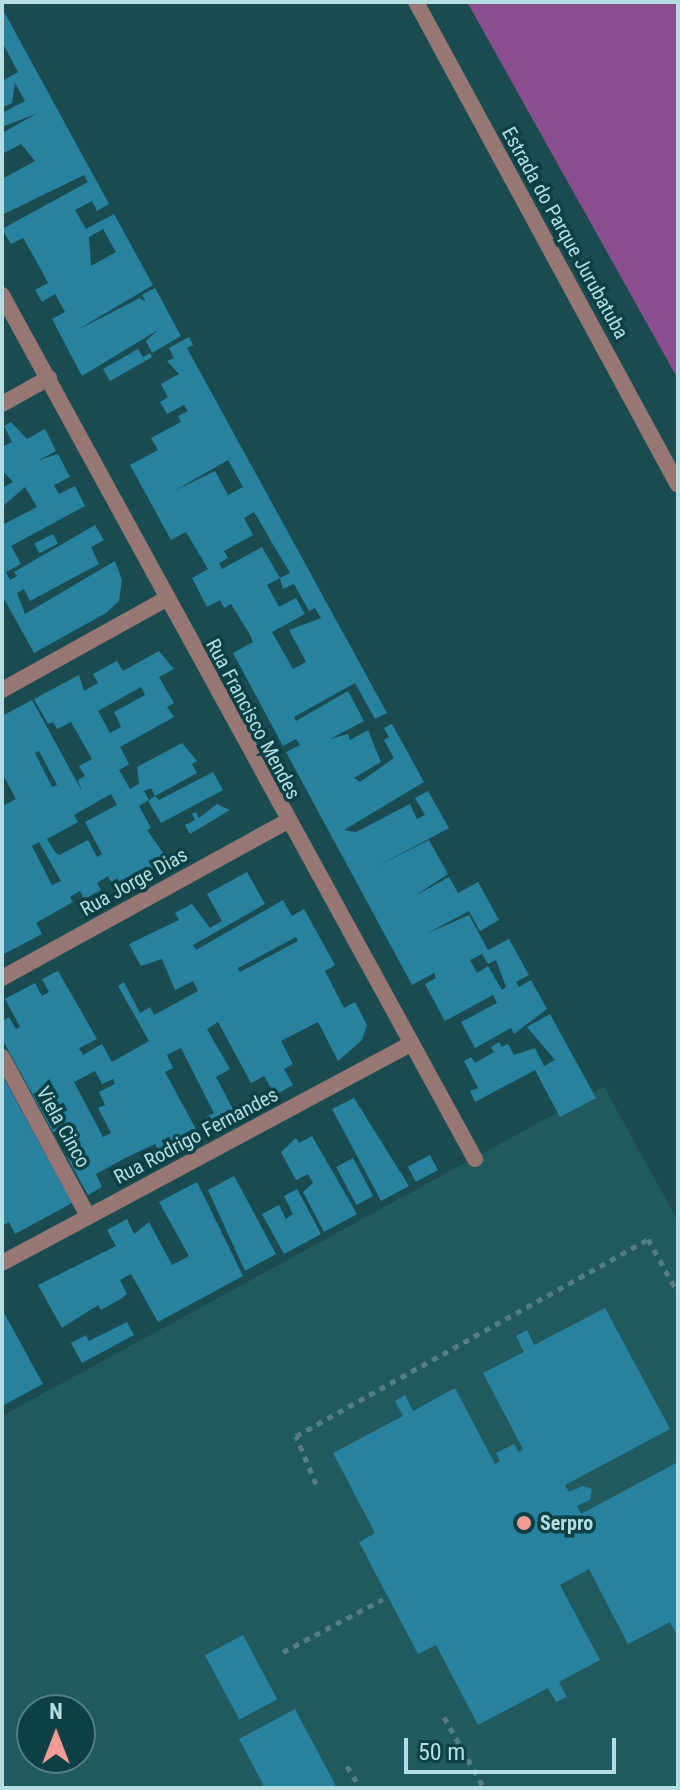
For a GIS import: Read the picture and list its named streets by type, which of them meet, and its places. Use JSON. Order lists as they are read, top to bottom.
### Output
{
  "streets": {
    "street": [
      "Estrada do Parque Jurubatuba",
      "Rua Francisco Mendes",
      "Rua Jorge Dias",
      "Viela Cinco",
      "Rua Rodrigo Fernandes"
    ]
  },
  "crossings": [
    ["Rua Francisco Mendes", "Rua Jorge Dias"],
    ["Rua Francisco Mendes", "Rua Rodrigo Fernandes"],
    ["Viela Cinco", "Rua Rodrigo Fernandes"]
  ],
  "places": ["Serpro"],
  "scale_bar": "50 m",
  "north": "top"
}
